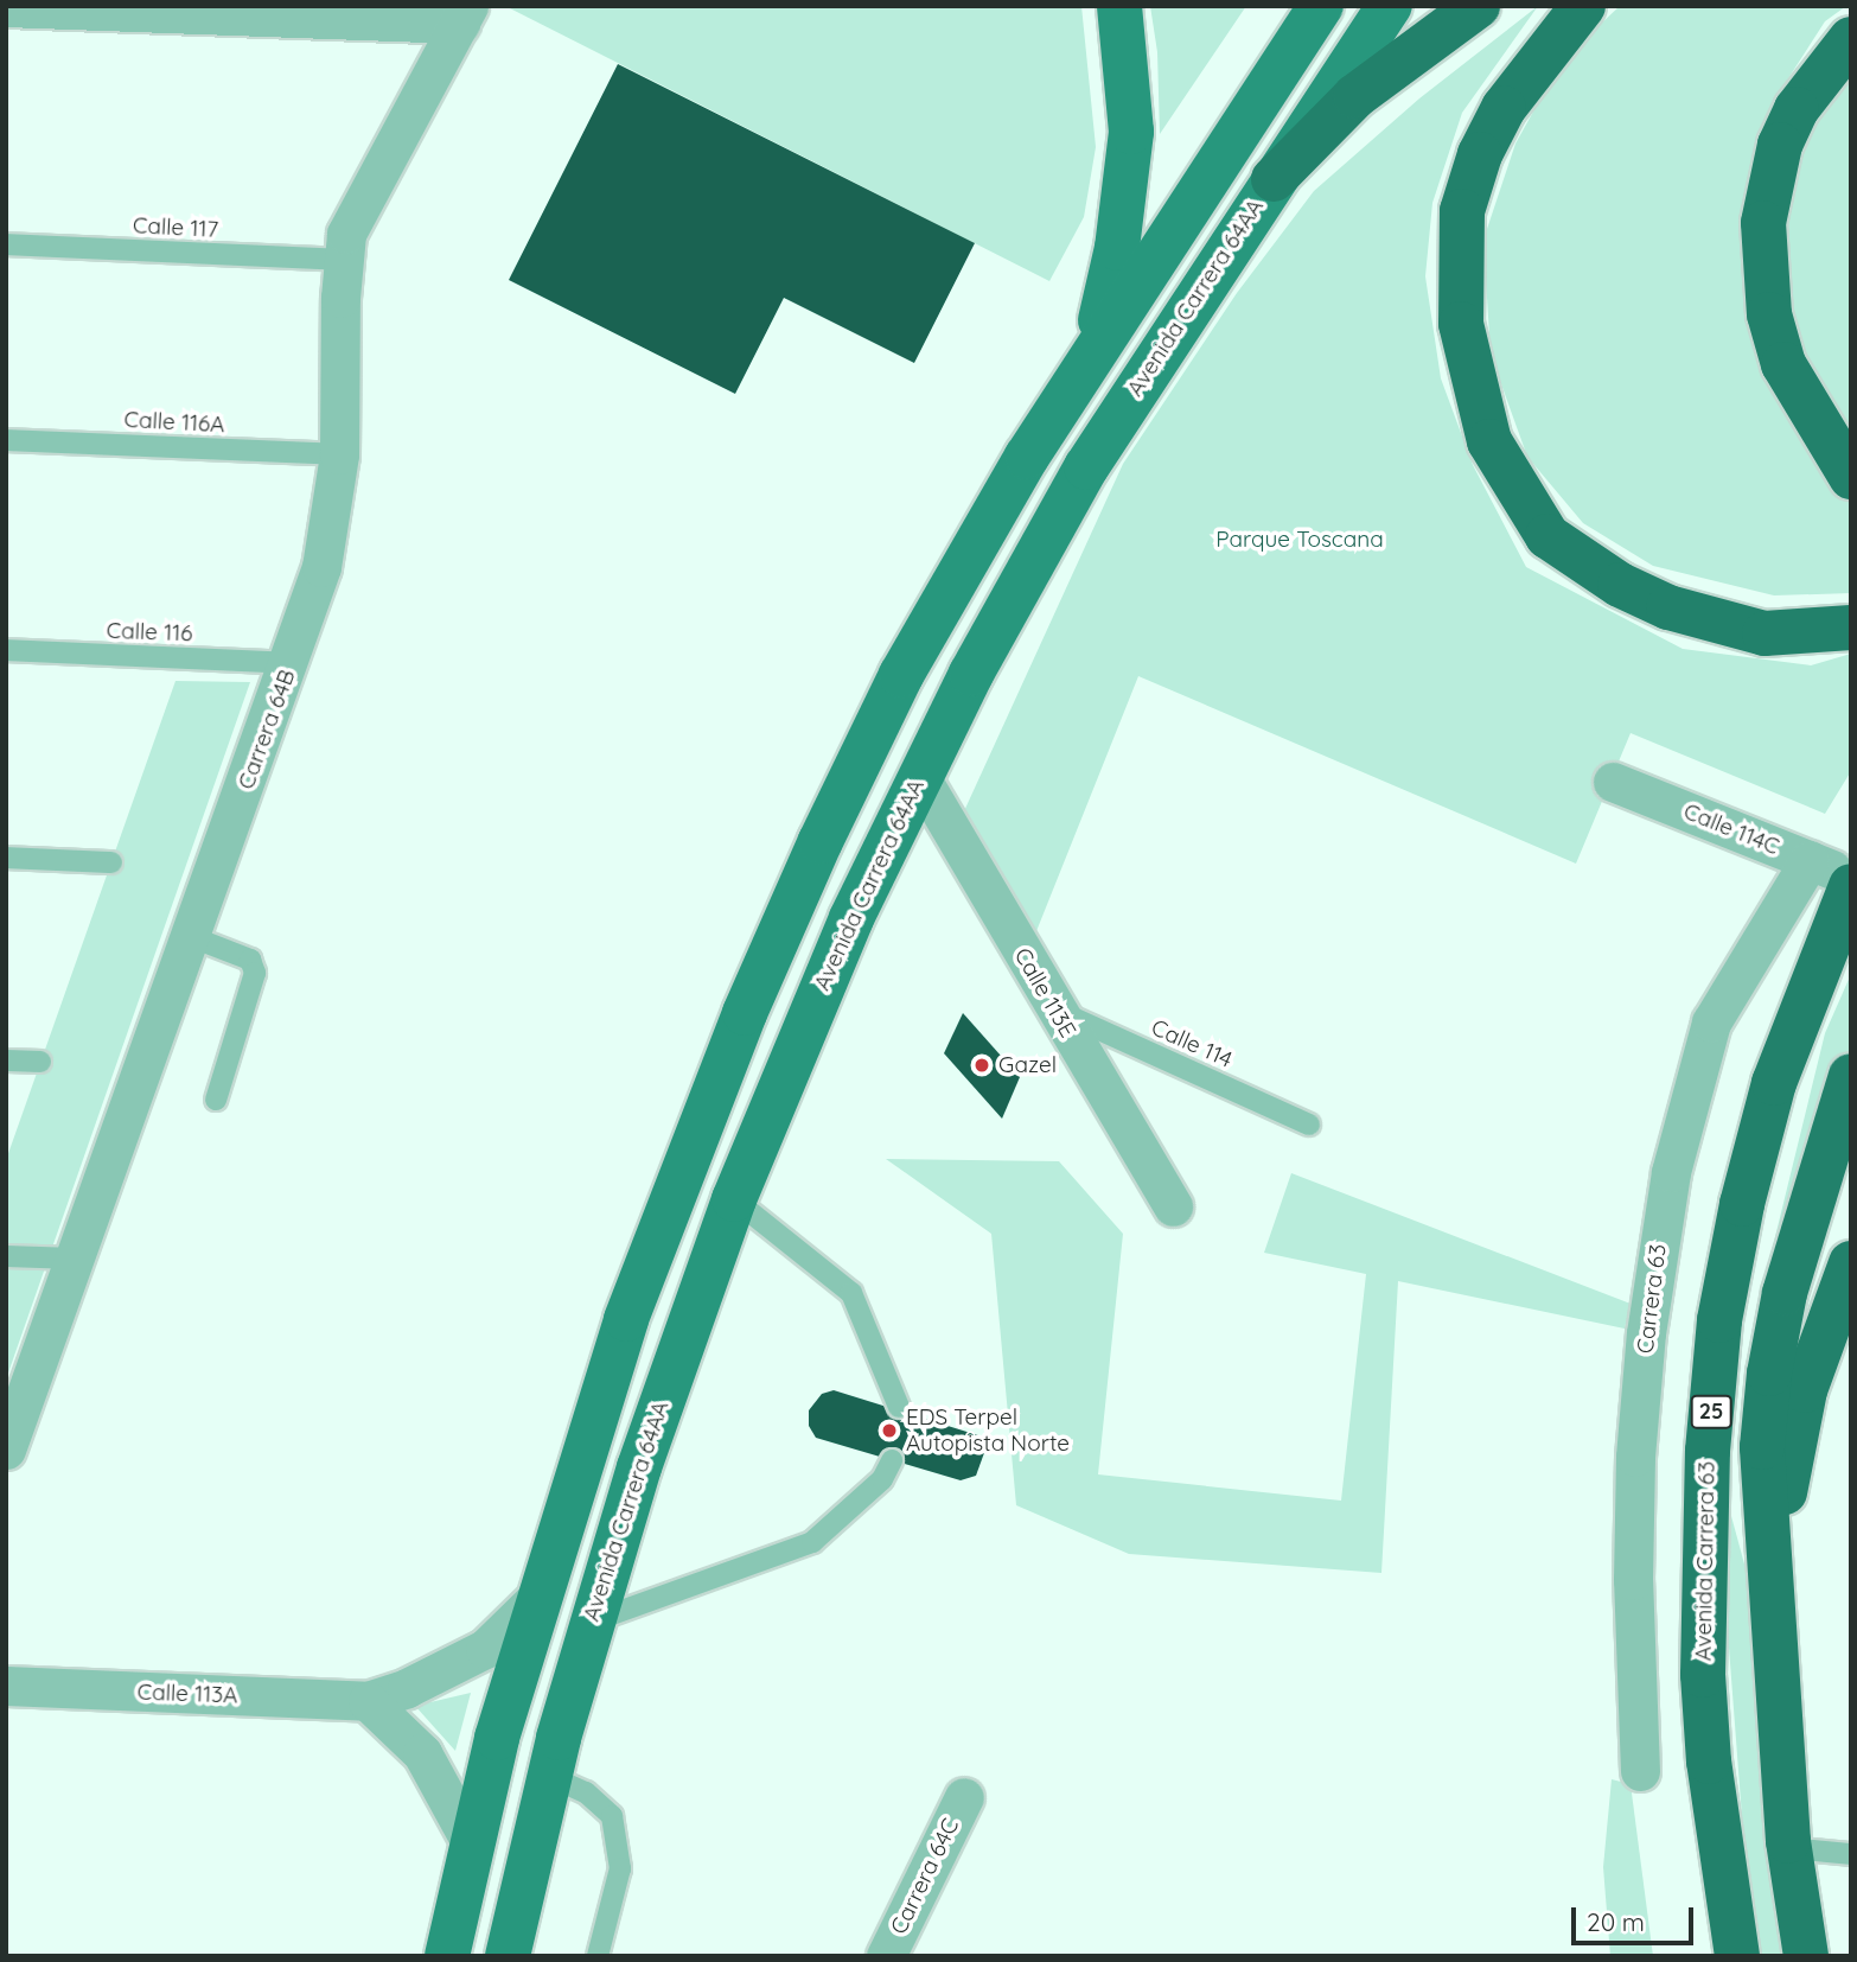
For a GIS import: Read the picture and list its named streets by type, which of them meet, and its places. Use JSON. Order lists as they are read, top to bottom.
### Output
{
  "streets": {
    "highway": ["25", "Avenida Carrera 63"],
    "main road": ["Avenida Carrera 64AA"],
    "street": [
      "Carrera 64B",
      "Calle 114C",
      "Calle 113E",
      "Carrera 63",
      "Calle 113A",
      "Carrera 64C"
    ],
    "lane": [
      "Calle 117",
      "Calle 116A",
      "Calle 116",
      "Calle 114"
    ]
  },
  "crossings": [
    ["Calle 117", "Carrera 64B"],
    ["Avenida Carrera 64AA", "Calle 113E"],
    ["Calle 116A", "Carrera 64B"],
    ["Calle 116", "Carrera 64B"],
    ["Calle 114C", "Carrera 63"],
    ["Calle 113E", "Calle 114"]
  ],
  "parks": ["Parque Toscana"],
  "places": ["Gazel", "EDS Terpel Autopista Norte"],
  "scale_bar": "20 m"
}
